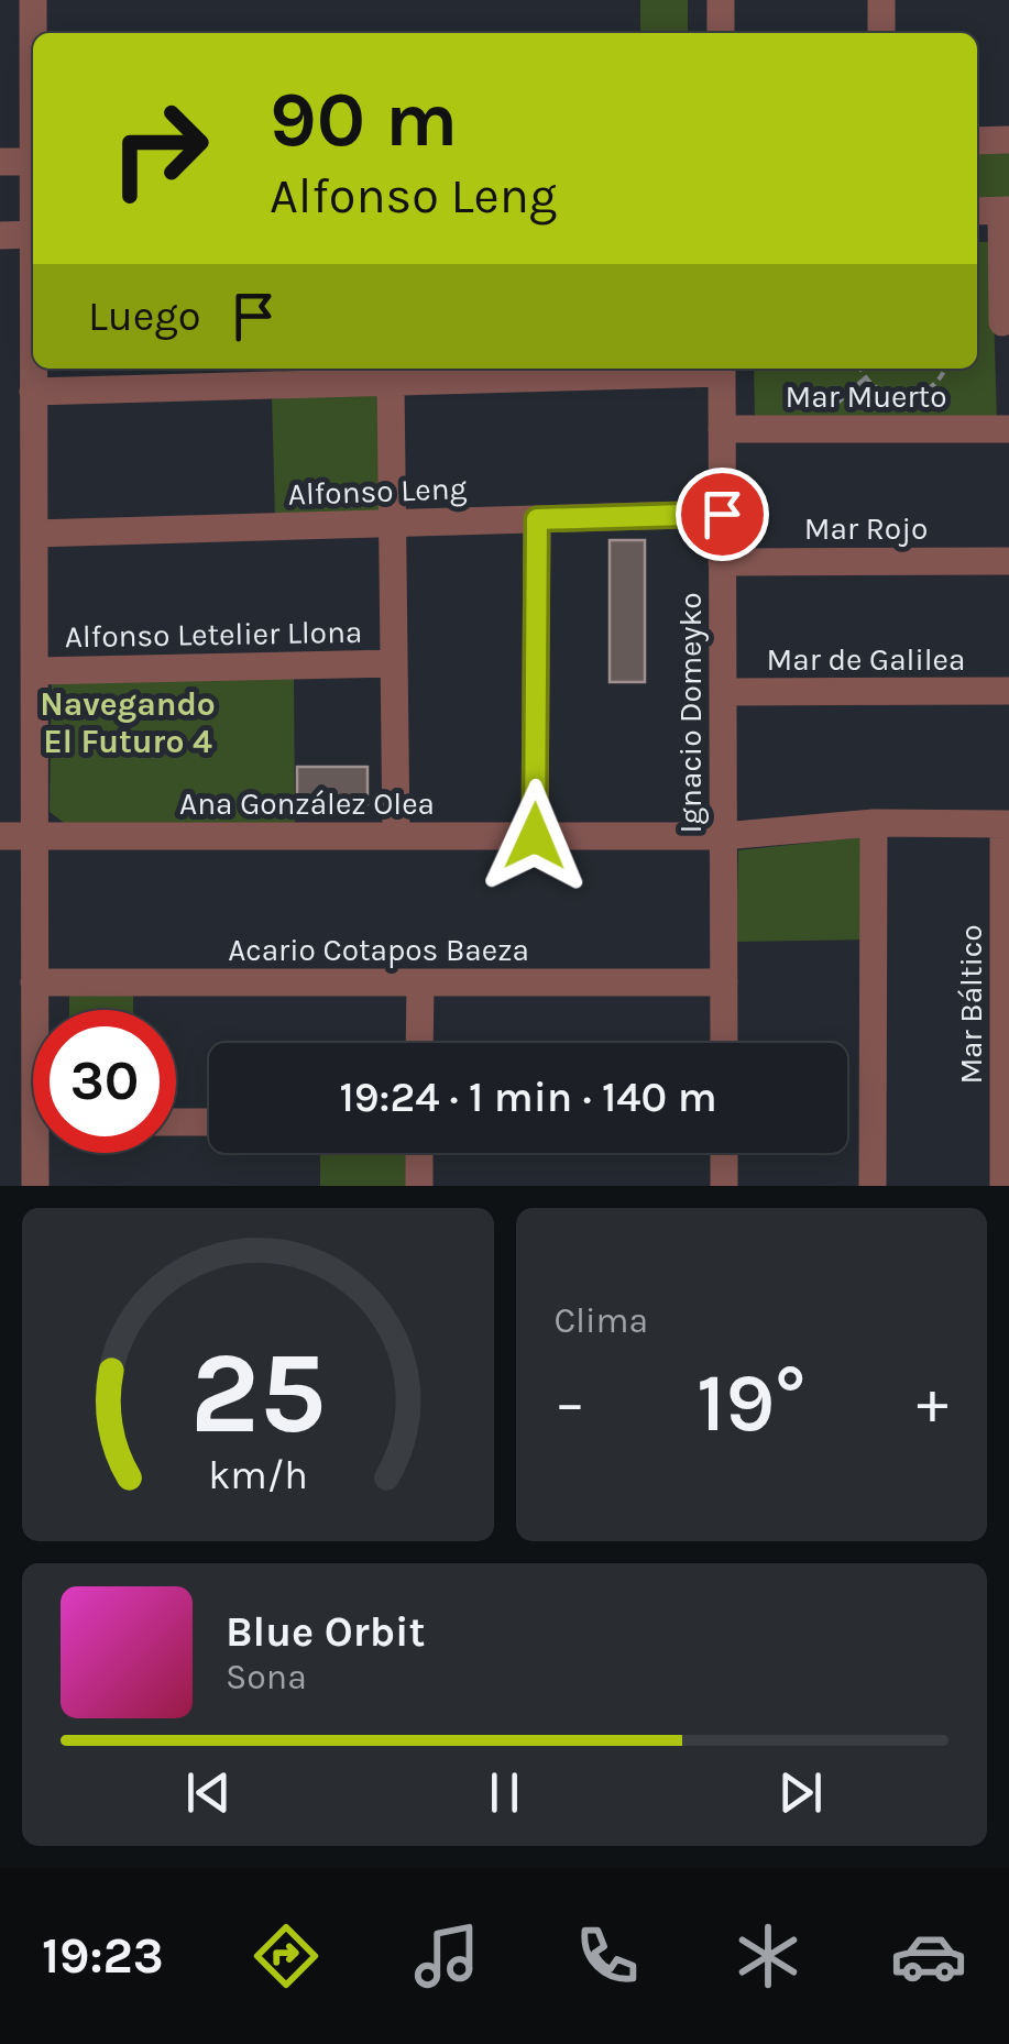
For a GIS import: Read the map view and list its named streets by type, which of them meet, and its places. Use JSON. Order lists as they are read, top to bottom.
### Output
{
  "streets": {
    "street": [
      "Mar Muerto",
      "Alfonso Leng",
      "Mar Rojo",
      "Alfonso Letelier Llona",
      "Mar de Galilea",
      "Ignacio Domeyko",
      "Ana González Olea",
      "Acario Cotapos Baeza",
      "Mar Báltico"
    ]
  },
  "crossings": [
    ["Mar Muerto", "Ignacio Domeyko"],
    ["Alfonso Leng", "Ignacio Domeyko"],
    ["Mar Rojo", "Ignacio Domeyko"],
    ["Mar de Galilea", "Ignacio Domeyko"],
    ["Ignacio Domeyko", "Ana González Olea"],
    ["Ignacio Domeyko", "Acario Cotapos Baeza"],
    ["Ana González Olea", "Mar Báltico"]
  ],
  "districts": ["Navegando El Futuro 4"],
  "page": {
    "turn": ["90 m", "Alfonso Leng"],
    "then": "Luego",
    "limit": "30",
    "trip": "19:24 · 1 min · 140 m",
    "tile": "Clima",
    "heat": ["−", "19°", "+"],
    "song": ["Blue Orbit", "Sona"],
    "tabs": "19:23",
    "gauge": ["25", "km/h"]
  }
}
